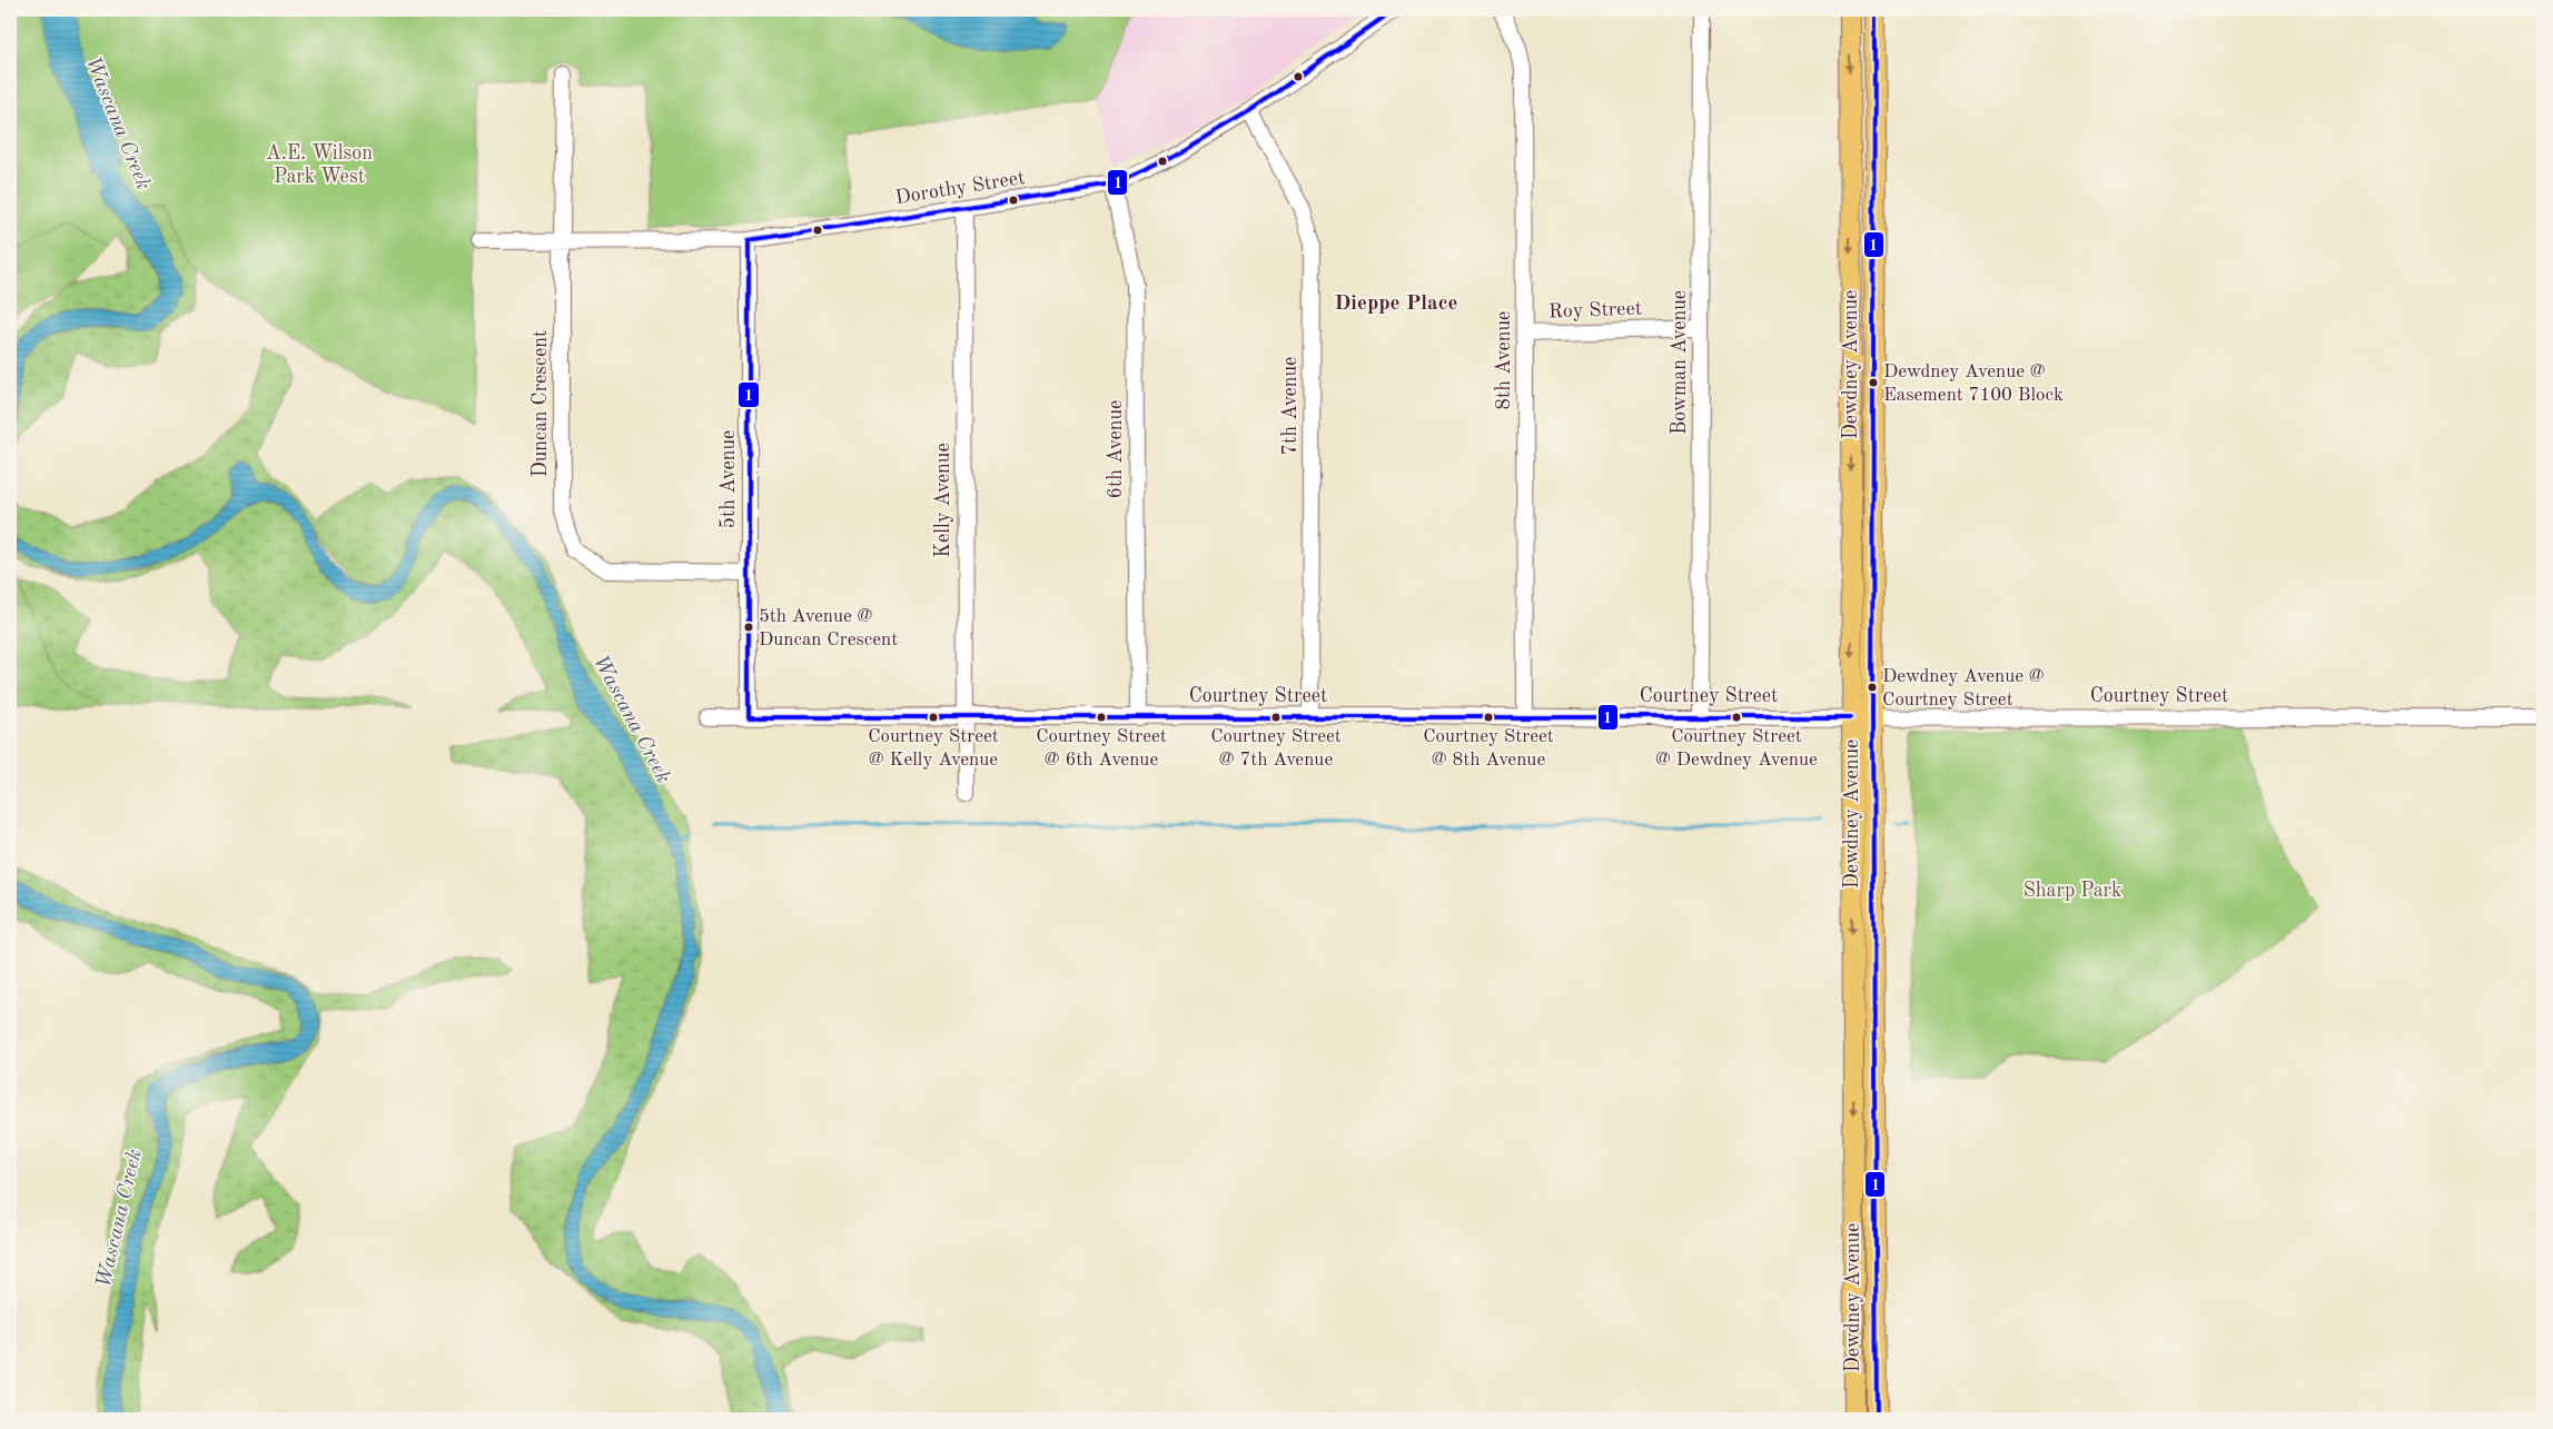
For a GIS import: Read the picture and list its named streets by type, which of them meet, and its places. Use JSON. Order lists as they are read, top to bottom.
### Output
{
  "streets": {
    "main road": ["Dewdney Avenue"],
    "street": [
      "Dorothy Street",
      "Roy Street",
      "8th Avenue",
      "Bowman Avenue",
      "Duncan Crescent",
      "7th Avenue",
      "6th Avenue",
      "5th Avenue",
      "Kelly Avenue",
      "Courtney Street"
    ]
  },
  "crossings": [
    ["Dorothy Street", "Duncan Crescent"],
    ["Dorothy Street", "7th Avenue"],
    ["Dorothy Street", "6th Avenue"],
    ["Dorothy Street", "5th Avenue"],
    ["Dorothy Street", "Kelly Avenue"],
    ["Roy Street", "8th Avenue"],
    ["Roy Street", "Bowman Avenue"],
    ["8th Avenue", "Courtney Street"],
    ["Bowman Avenue", "Courtney Street"],
    ["Dewdney Avenue", "Courtney Street"],
    ["Duncan Crescent", "5th Avenue"],
    ["7th Avenue", "Courtney Street"],
    ["6th Avenue", "Courtney Street"],
    ["5th Avenue", "Courtney Street"],
    ["Kelly Avenue", "Courtney Street"]
  ],
  "districts": ["Dieppe Place"],
  "water": ["Wascana Creek"],
  "parks": ["A.E. Wilson Park West", "Sharp Park"],
  "places": [
    "Dewdney Avenue @ Easement 7100 Block",
    "5th Avenue @ Duncan Crescent",
    "Dewdney Avenue @ Courtney Street",
    "Courtney Street @ Kelly Avenue",
    "Courtney Street @ 6th Avenue",
    "Courtney Street @ 7th Avenue",
    "Courtney Street @ 8th Avenue",
    "Courtney Street @ Dewdney Avenue"
  ],
  "lines": ["transit line 1"]
}
